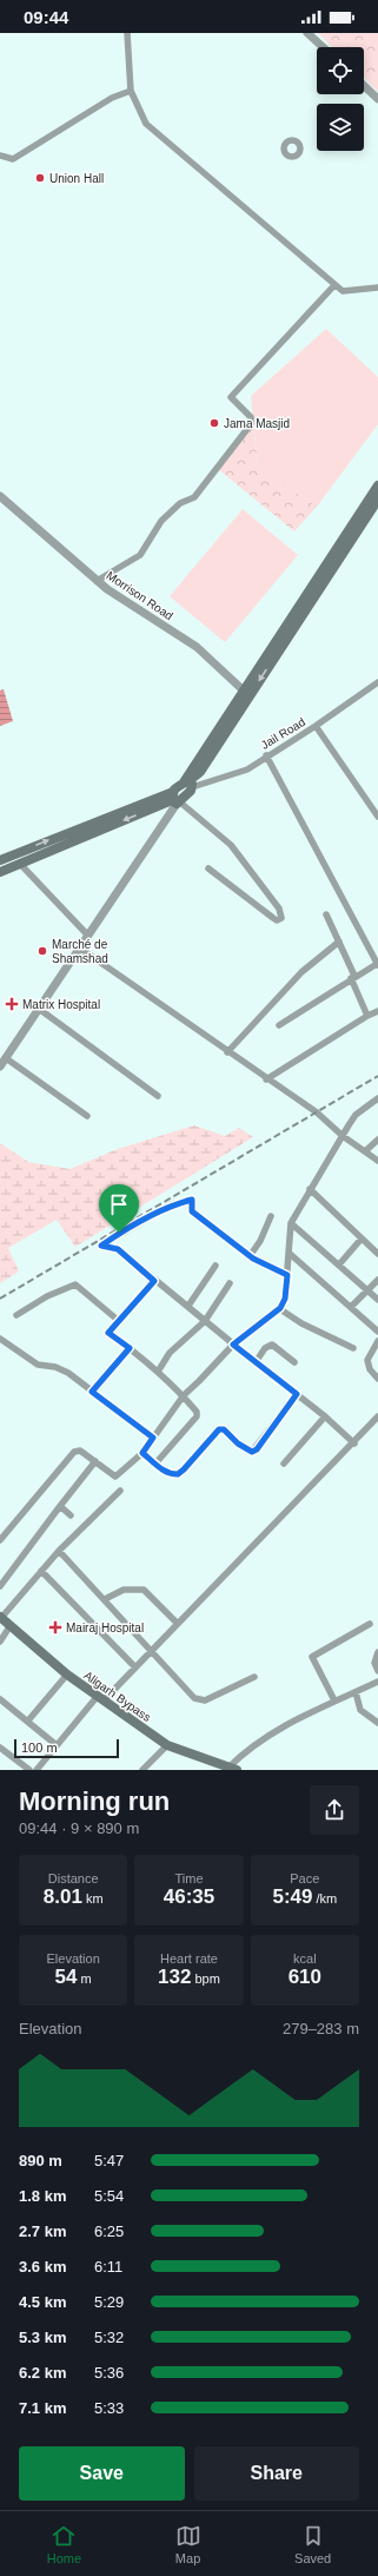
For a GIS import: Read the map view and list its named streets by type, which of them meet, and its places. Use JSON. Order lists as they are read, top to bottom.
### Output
{
  "streets": {
    "main road": ["Aligarh Bypass"],
    "street": ["Morrison Road", "Jail Road"]
  },
  "places": {
    "other": ["Union Hall", "Jama Masjid", "Marché de Shamshad"],
    "health": ["Matrix Hospital", "Mairaj Hospital"]
  },
  "scale_bar": "100 m",
  "page": {
    "status": "09:44",
    "scale": "100 m",
    "heading": ["Morning run", "09:44 · 9 × 890 m"],
    "stats": [
      ["Distance", "8.01 km"],
      ["Time", "46:35"],
      ["Pace", "5:49 /km"],
      ["Elevation", "54 m"],
      ["Heart rate", "132 bpm"],
      ["kcal", "610"]
    ],
    "chart": ["Elevation", "279–283 m"],
    "list": [
      {
        "name": "890 m",
        "note": "5:47"
      },
      {
        "name": "1.8 km",
        "note": "5:54"
      },
      {
        "name": "2.7 km",
        "note": "6:25"
      },
      {
        "name": "3.6 km",
        "note": "6:11"
      },
      {
        "name": "4.5 km",
        "note": "5:29"
      },
      {
        "name": "5.3 km",
        "note": "5:32"
      },
      {
        "name": "6.2 km",
        "note": "5:36"
      },
      {
        "name": "7.1 km",
        "note": "5:33"
      }
    ],
    "buttons": ["Save", "Share"],
    "tabs": ["Home", "Map", "Saved"]
  }
}
